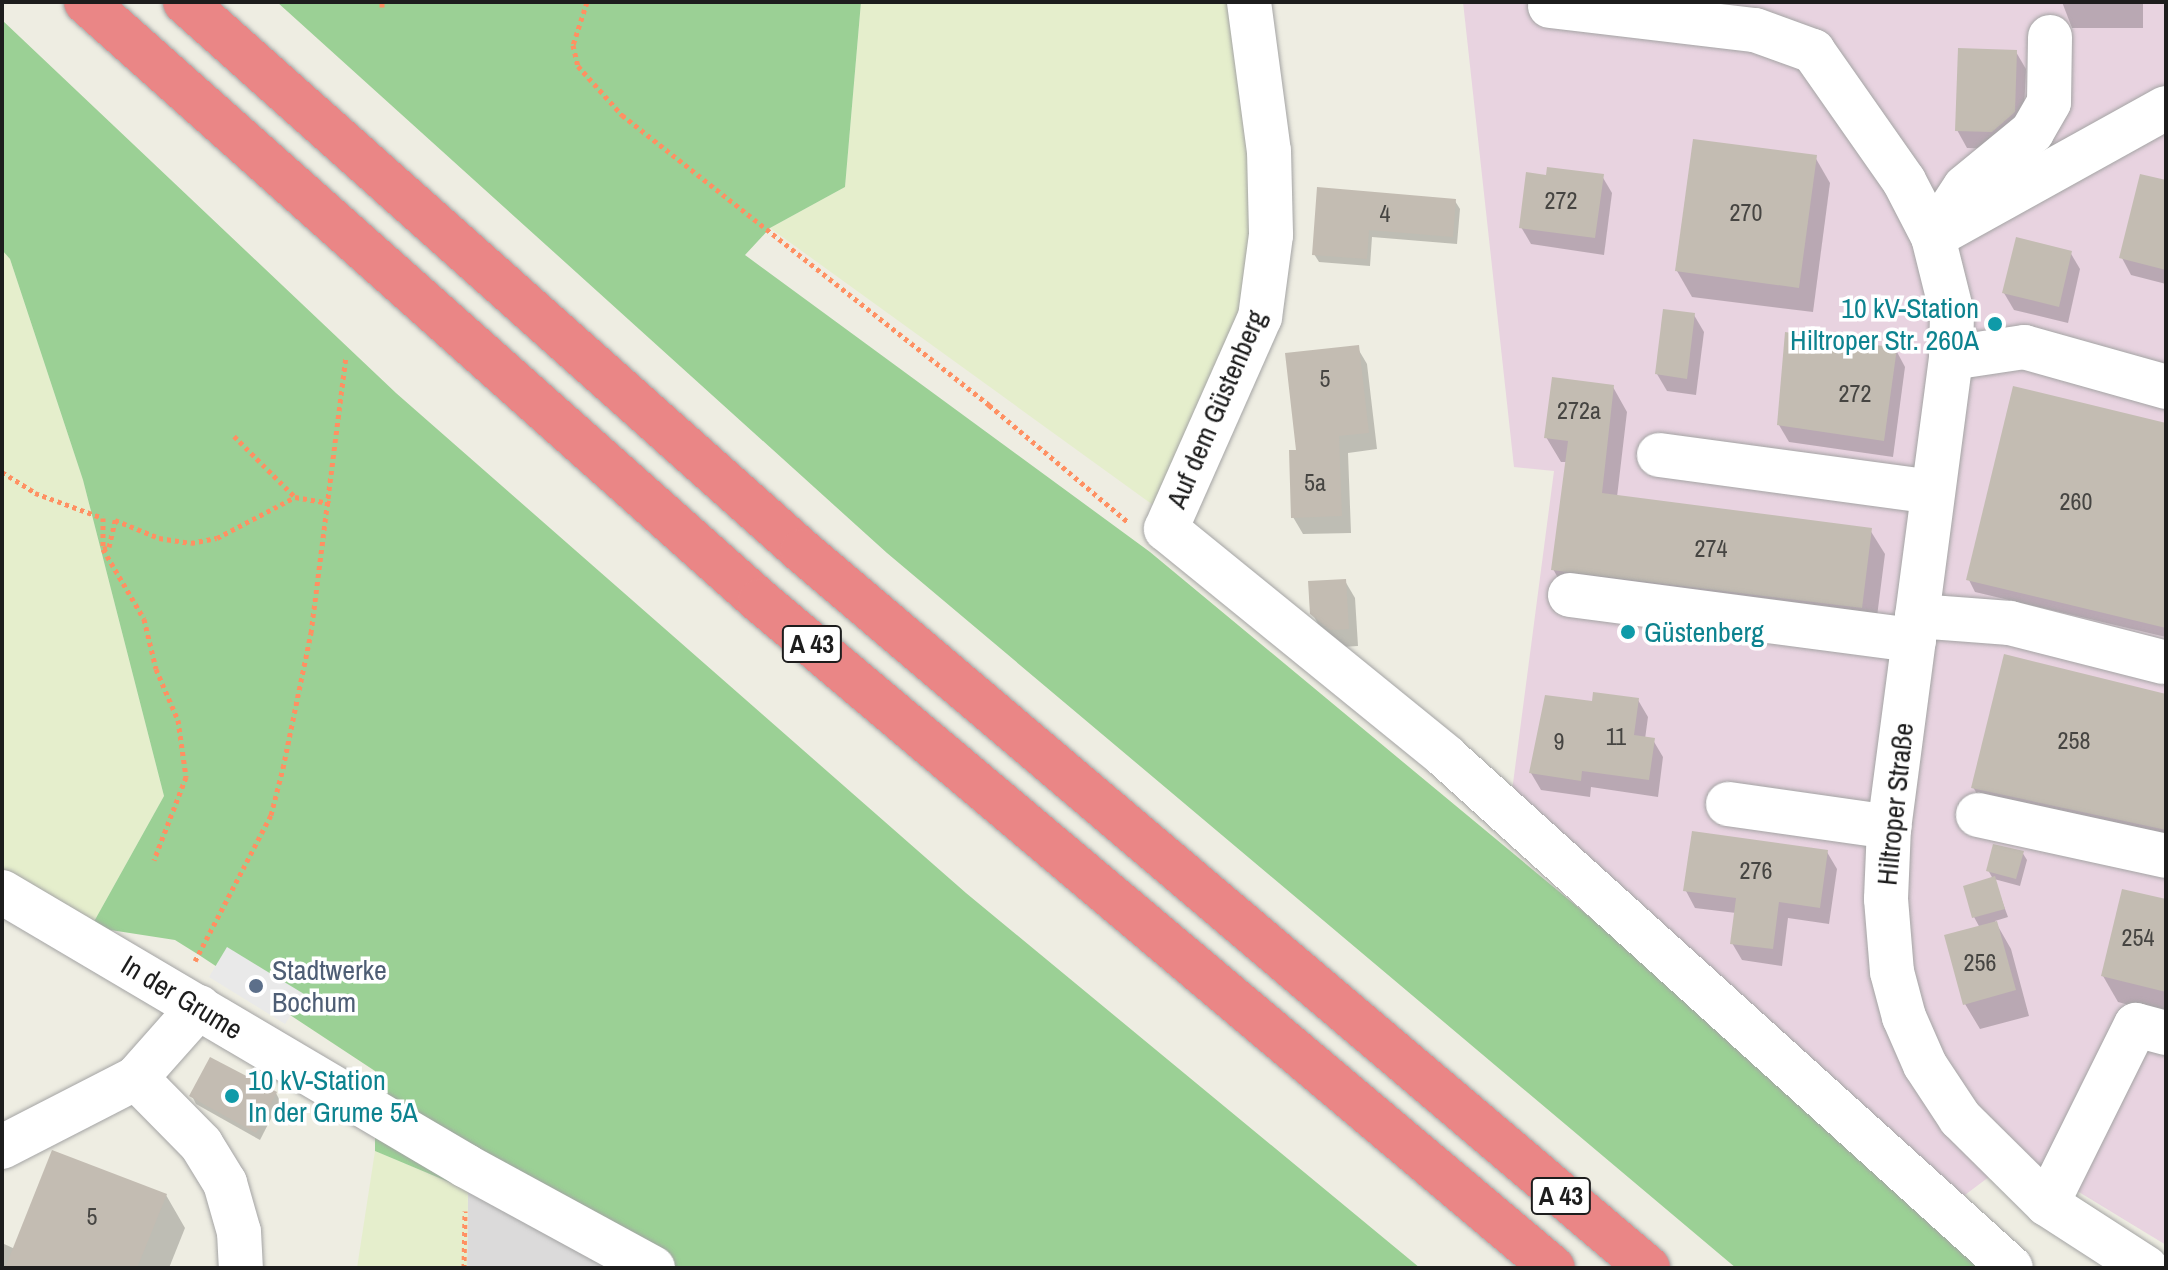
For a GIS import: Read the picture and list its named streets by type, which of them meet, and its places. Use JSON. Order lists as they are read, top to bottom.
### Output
{
  "streets": {
    "highway": ["A 43"],
    "street": ["Auf dem Güstenberg", "Hiltroper Straße", "In der Grume"]
  },
  "places": [
    "10 kV-Station Hiltroper Str. 260A",
    "Güstenberg",
    "Stadtwerke Bochum",
    "10 kV-Station In der Grume 5A"
  ],
  "house_numbers": [
    "272",
    "270",
    "4",
    "5",
    "272",
    "272a",
    "5a",
    "260",
    "274",
    "11",
    "258",
    "9",
    "276",
    "254",
    "256",
    "5"
  ]
}
